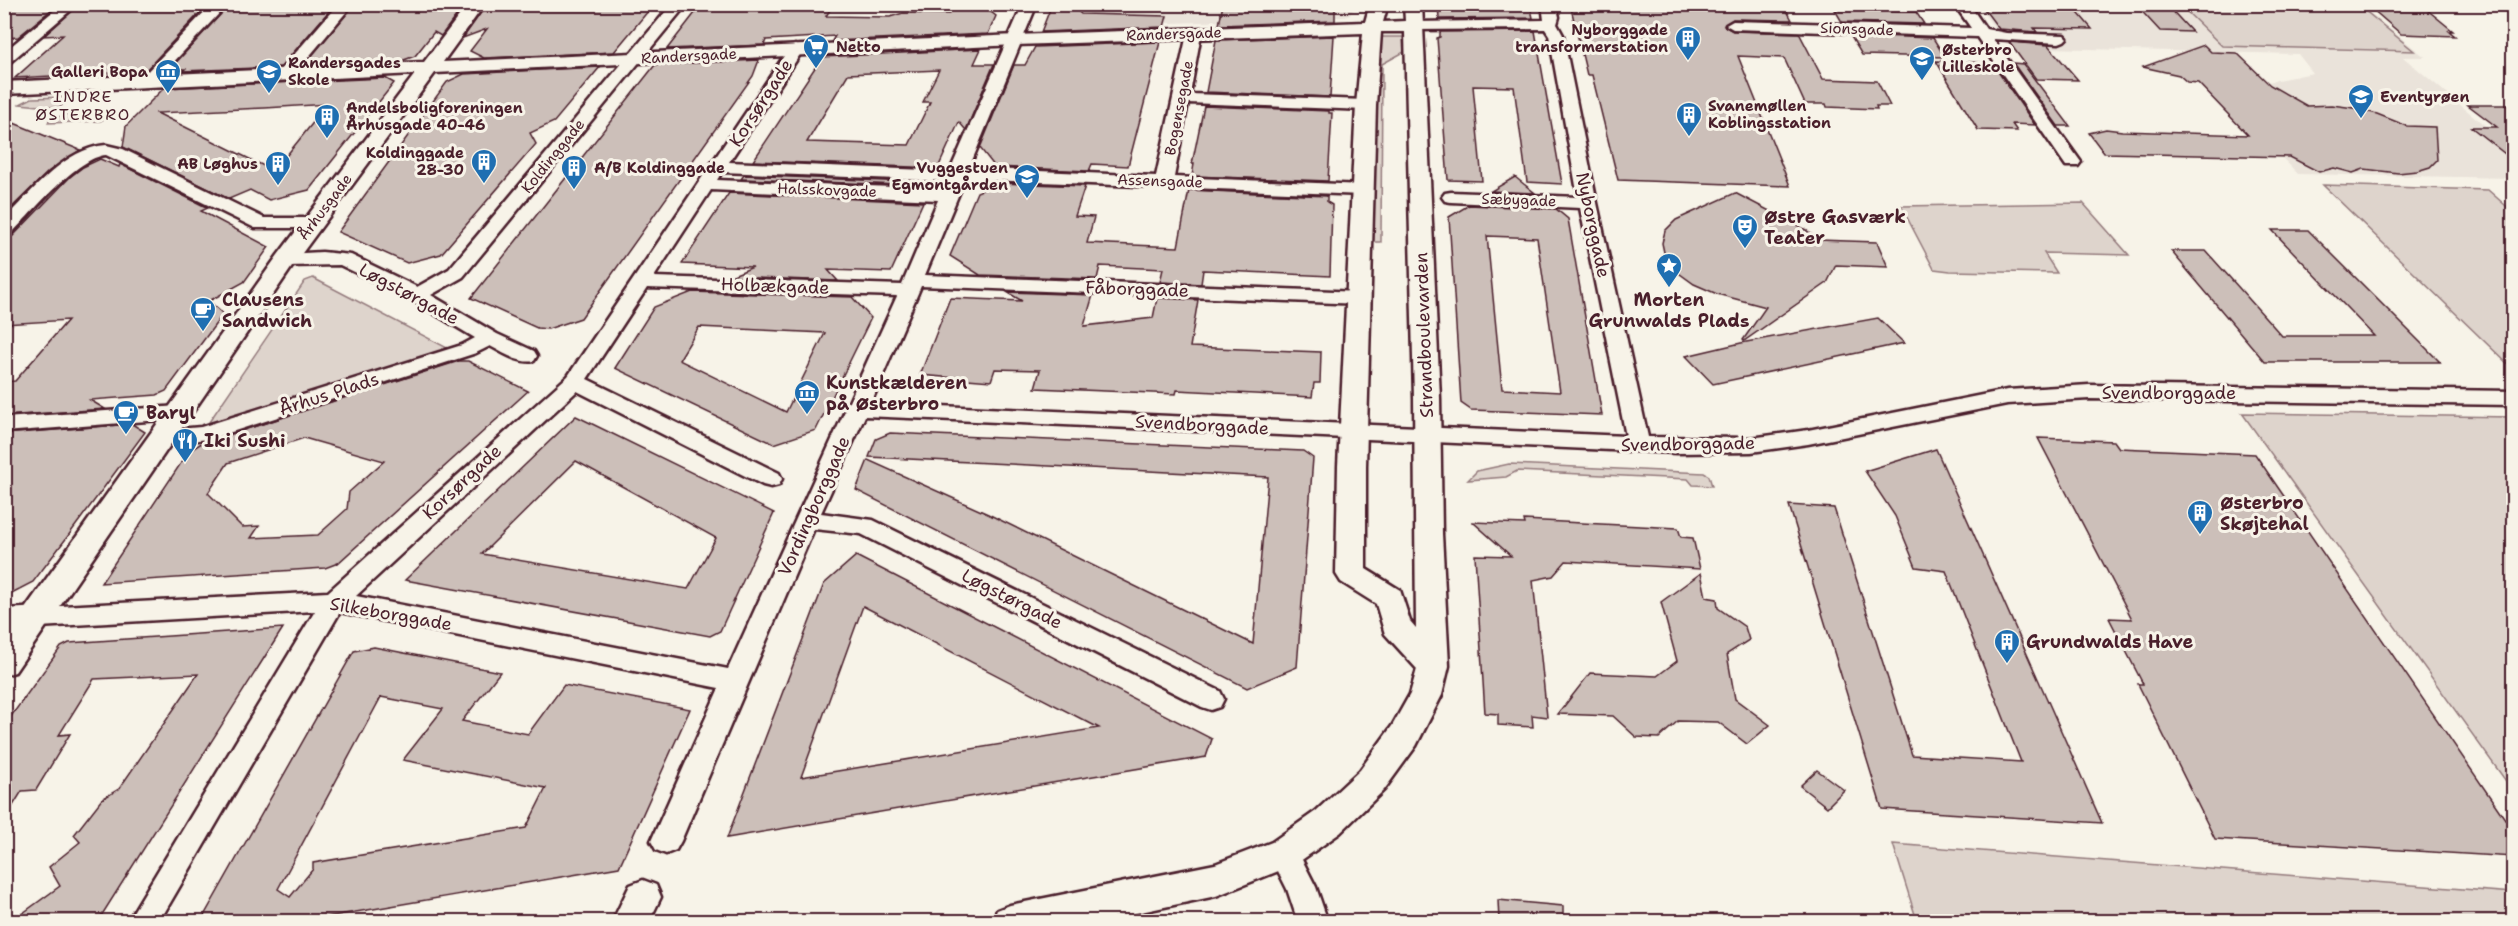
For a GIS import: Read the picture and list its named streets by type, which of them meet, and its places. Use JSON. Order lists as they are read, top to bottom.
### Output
{
  "streets": {
    "street": [
      "Sionsgade",
      "Randersgade",
      "Korsørgade",
      "Bogensegade",
      "Koldinggade",
      "Assensgade",
      "Halsskovgade",
      "Sæbygade",
      "Århusgade",
      "Nyborggade",
      "Holbækgade",
      "Fåborggade",
      "Løgstørgade",
      "Strandboulevarden",
      "Svendborggade",
      "Århus Plads",
      "Vordingborggade",
      "Silkeborggade"
    ]
  },
  "crossings": [
    ["Randersgade", "Korsørgade"],
    ["Randersgade", "Bogensegade"],
    ["Randersgade", "Koldinggade"],
    ["Randersgade", "Århusgade"],
    ["Randersgade", "Strandboulevarden"],
    ["Randersgade", "Vordingborggade"],
    ["Korsørgade", "Halsskovgade"],
    ["Korsørgade", "Holbækgade"],
    ["Korsørgade", "Silkeborggade"],
    ["Bogensegade", "Assensgade"],
    ["Koldinggade", "Løgstørgade"],
    ["Assensgade", "Halsskovgade"],
    ["Assensgade", "Vordingborggade"],
    ["Halsskovgade", "Vordingborggade"],
    ["Sæbygade", "Nyborggade"],
    ["Århusgade", "Løgstørgade"],
    ["Århusgade", "Århus Plads"],
    ["Århusgade", "Silkeborggade"],
    ["Nyborggade", "Svendborggade"],
    ["Holbækgade", "Fåborggade"],
    ["Holbækgade", "Vordingborggade"],
    ["Fåborggade", "Vordingborggade"],
    ["Løgstørgade", "Århus Plads"],
    ["Løgstørgade", "Vordingborggade"],
    ["Strandboulevarden", "Svendborggade"],
    ["Svendborggade", "Vordingborggade"],
    ["Vordingborggade", "Silkeborggade"]
  ],
  "districts": ["INDRE ØSTERBRO"],
  "places": {
    "building": [
      "Nyborggade transformerstation",
      "Svanemøllen Koblingsstation",
      "Andelsboligforeningen Århusgade 40-46",
      "Koldinggade 28-30",
      "AB Løghus",
      "A/B Koldinggade",
      "Østerbro Skøjtehal",
      "Grundwalds Have"
    ],
    "supermarket": ["Netto"],
    "school or university": [
      "Østerbro Lilleskole",
      "Randersgades Skole",
      "Eventyrøen",
      "Vuggestuen Egmontgården"
    ],
    "museum": ["Galleri Bopa", "Kunstkælderen på Østerbro"],
    "theatre": ["Østre Gasværk Teater"],
    "place": ["Morten Grunwalds Plads"],
    "cafe": ["Clausens Sandwich", "Baryl"],
    "restaurant": ["Iki Sushi"]
  }
}
